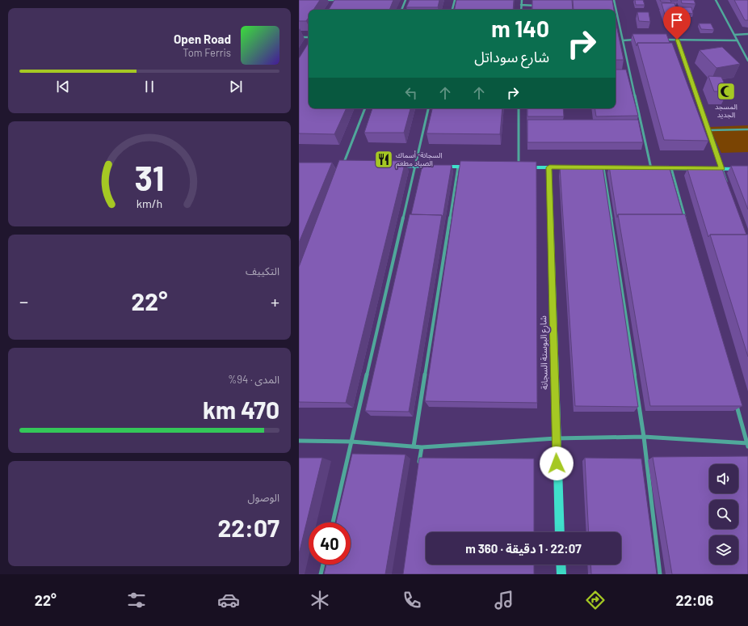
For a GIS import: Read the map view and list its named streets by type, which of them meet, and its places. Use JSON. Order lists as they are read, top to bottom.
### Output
{
  "streets": {
    "street": ["شارع البوستة السجانة"]
  },
  "places": {
    "mosque": ["المسجد الجديد"],
    "restaurant": ["السجانة- أسماك الصياد مطعم"]
  },
  "page": {
    "turn": ["140 m", "شارع سوداتل"],
    "song": ["Open Road", "Tom Ferris"],
    "tile": [
      "التكييف",
      ["المدى · 94%", "470 km"],
      ["الوصول", "22:07"]
    ],
    "heat": ["−", "22°", "+"],
    "limit": "40",
    "trip": "22:07 · 1 دقيقة · 360 m",
    "tabs": ["22:06", "22°"],
    "gauge": ["31", "km/h"]
  }
}
